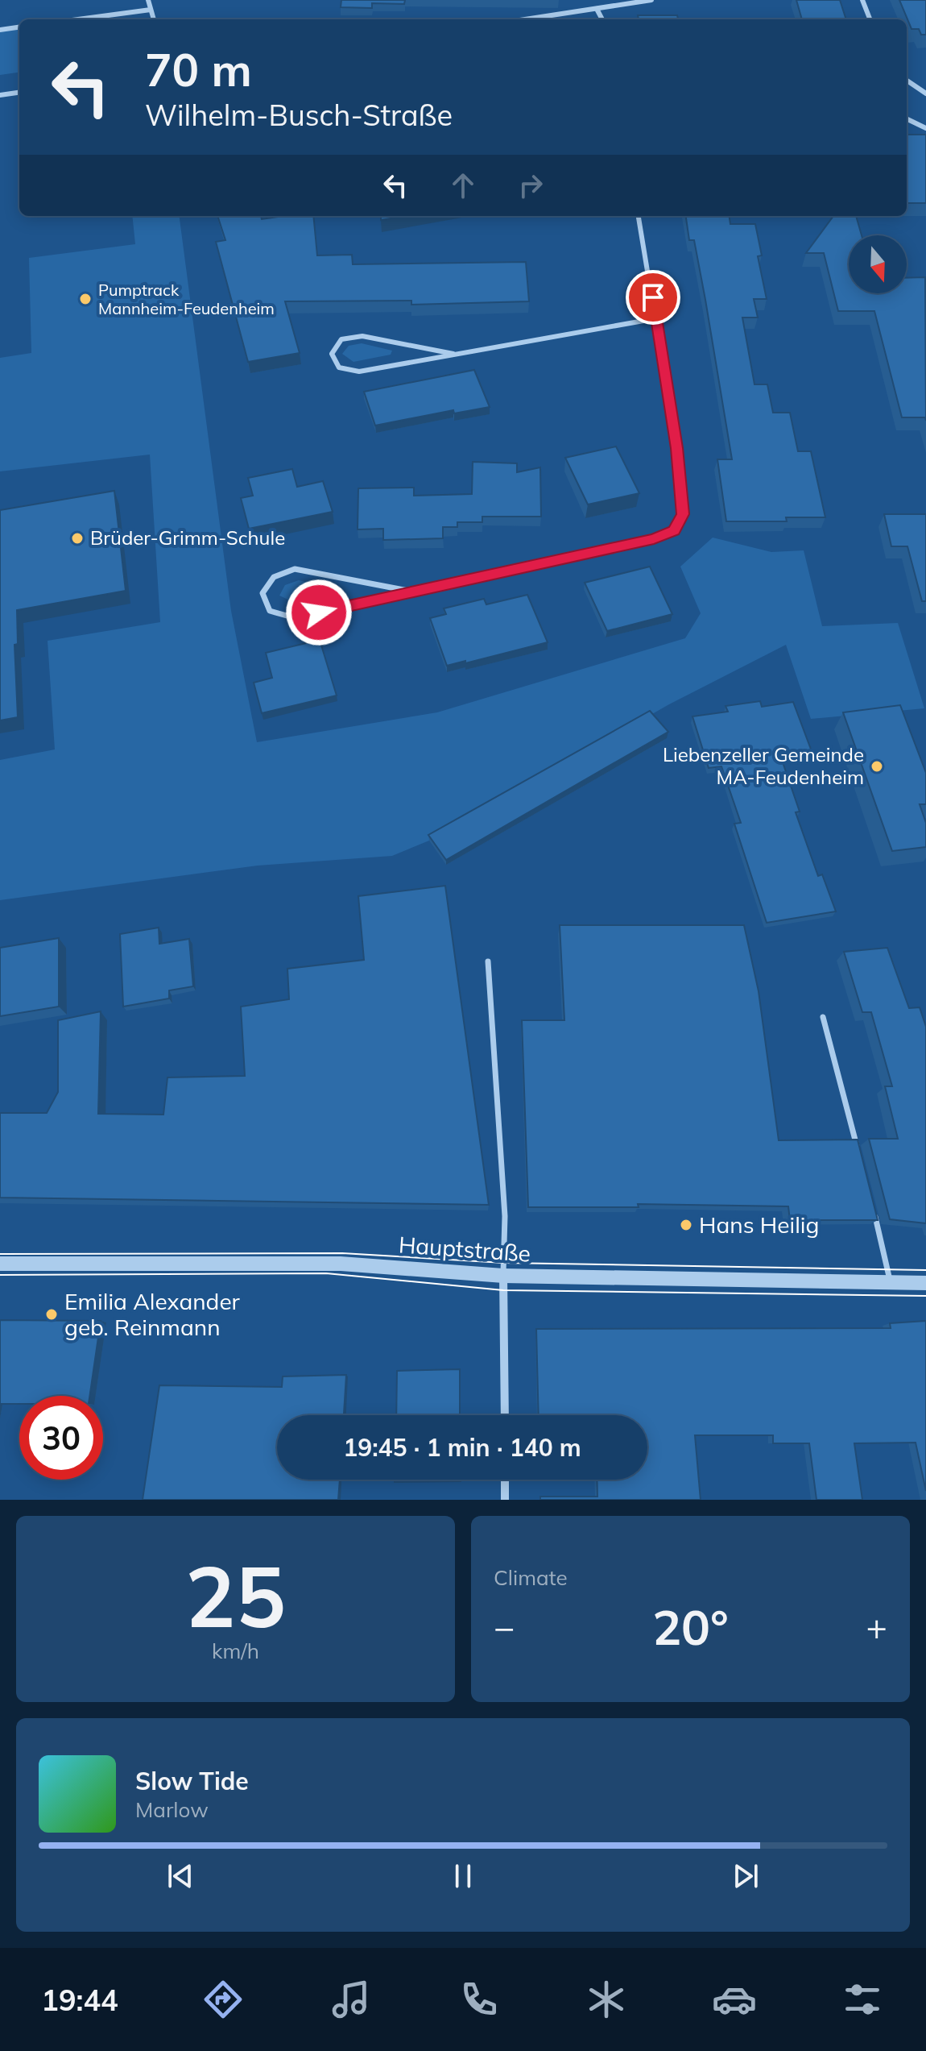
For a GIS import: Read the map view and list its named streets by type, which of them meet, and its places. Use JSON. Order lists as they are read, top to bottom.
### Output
{
  "streets": {
    "street": ["Hauptstraße"]
  },
  "places": [
    "Pumptrack Mannheim-Feudenheim",
    "Brüder-Grimm-Schule",
    "Liebenzeller Gemeinde MA-Feudenheim",
    "Hans Heilig",
    "Emilia Alexander geb. Reinmann"
  ],
  "north": "bottom",
  "page": {
    "turn": ["70 m", "Wilhelm-Busch-Straße"],
    "limit": "30",
    "trip": "19:45 · 1 min · 140 m",
    "tile": [
      ["25", "km/h"],
      "Climate"
    ],
    "heat": ["−", "20°", "+"],
    "song": ["Slow Tide", "Marlow"],
    "tabs": "19:44"
  }
}
